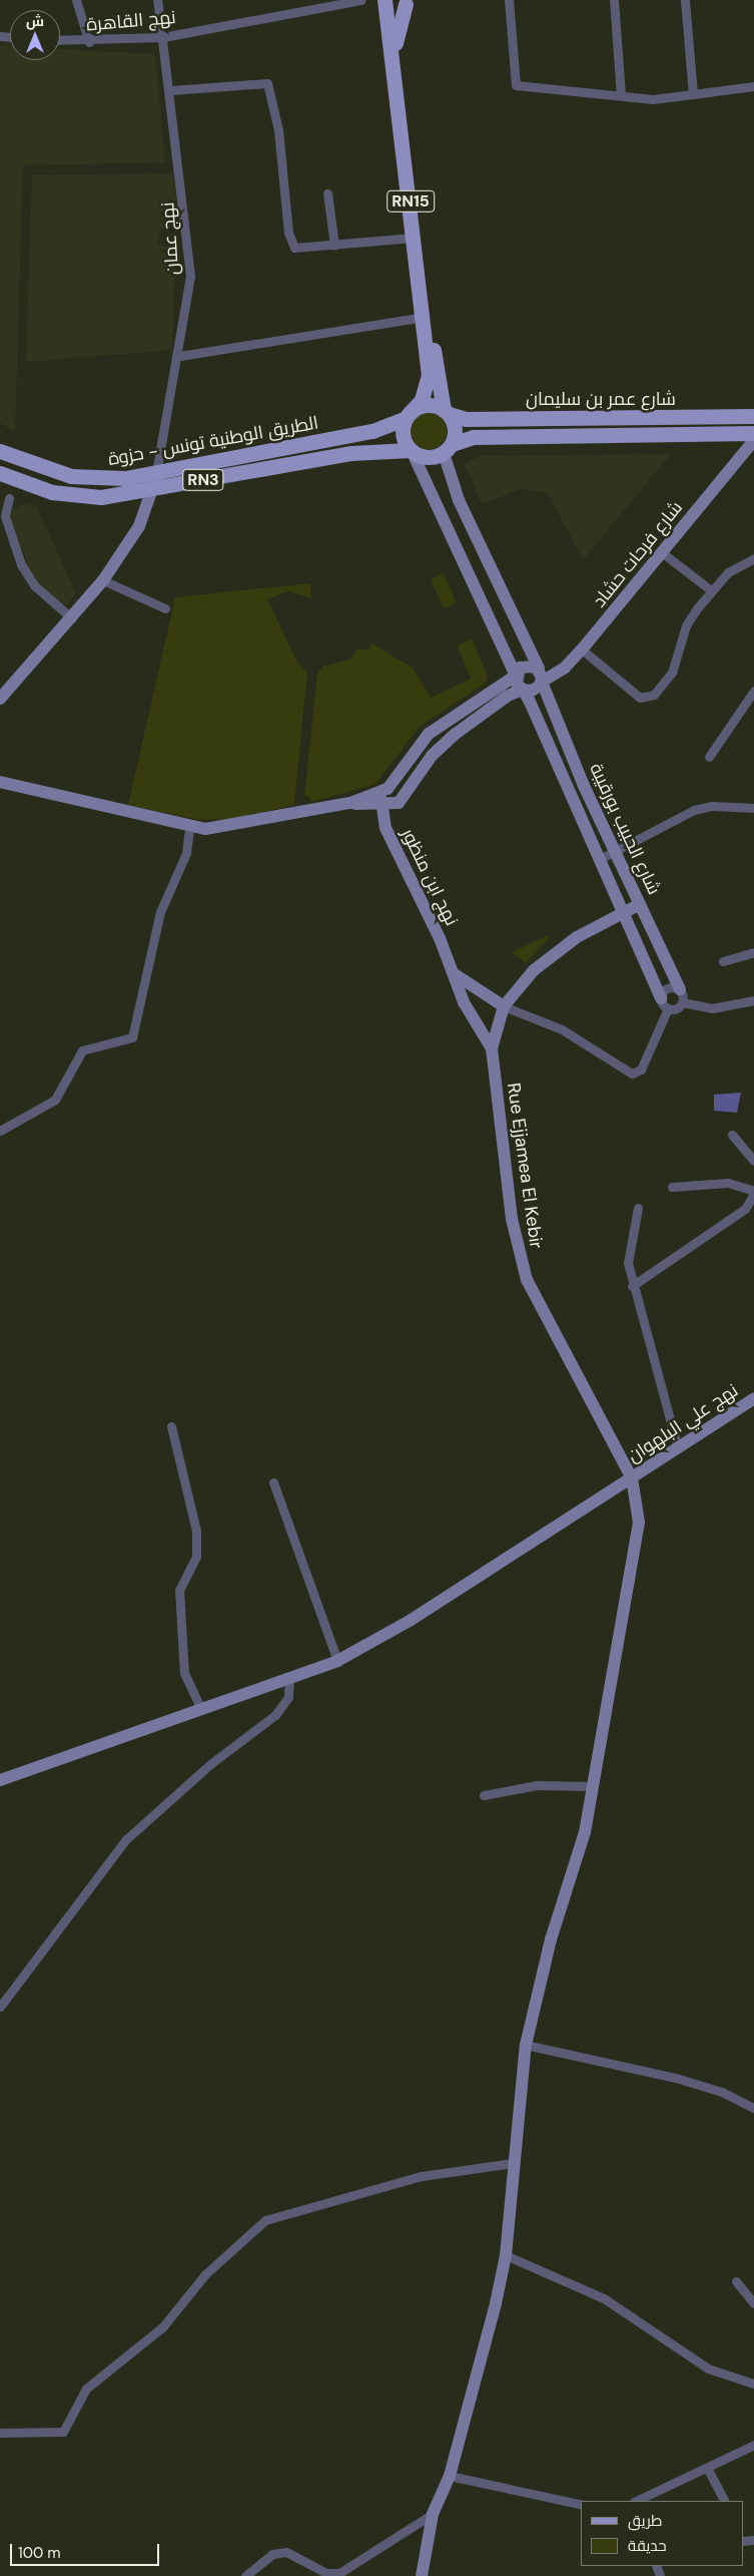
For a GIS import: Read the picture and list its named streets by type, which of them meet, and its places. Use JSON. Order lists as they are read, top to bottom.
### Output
{
  "streets": {
    "main road": [
      "RN15",
      "شارع عمر بن سليمان",
      "الطريق الوطنية تونس - حزوة",
      "RN3"
    ],
    "street": [
      "نهج القاهرة",
      "نهج عمان",
      "شارع فرحات حشاد",
      "شارع الحبيب بورقيبة",
      "نهج ابن منظور",
      "Rue Ejjamea El Kebir",
      "نهج علي البلهوان"
    ]
  },
  "crossings": [
    ["نهج القاهرة", "نهج عمان"],
    ["RN15", "شارع عمر بن سليمان"],
    ["RN15", "الطريق الوطنية تونس - حزوة"],
    ["RN15", "شارع الحبيب بورقيبة"],
    ["نهج عمان", "الطريق الوطنية تونس - حزوة"],
    ["شارع عمر بن سليمان", "الطريق الوطنية تونس - حزوة"],
    ["شارع عمر بن سليمان", "شارع الحبيب بورقيبة"],
    ["الطريق الوطنية تونس - حزوة", "شارع الحبيب بورقيبة"],
    ["شارع فرحات حشاد", "شارع الحبيب بورقيبة"],
    ["شارع الحبيب بورقيبة", "Rue Ejjamea El Kebir"],
    ["نهج ابن منظور", "Rue Ejjamea El Kebir"],
    ["Rue Ejjamea El Kebir", "نهج علي البلهوان"]
  ],
  "legend": ["طريق", "حديقة"],
  "scale_bar": "100 m",
  "north": "top"
}
